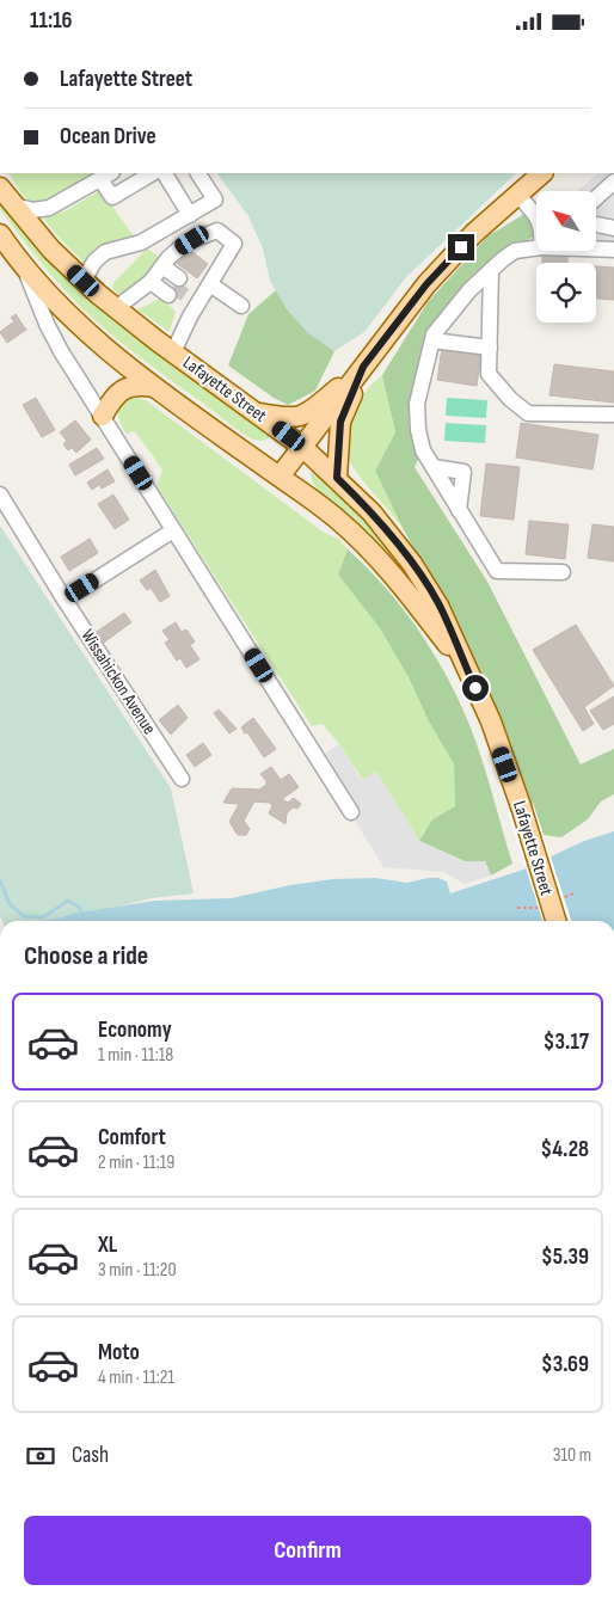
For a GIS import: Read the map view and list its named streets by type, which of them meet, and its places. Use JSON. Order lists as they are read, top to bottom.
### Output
{
  "streets": {
    "main road": ["Lafayette Street"],
    "street": ["Wissahickon Avenue"]
  },
  "north": "top left",
  "page": {
    "status": "11:16",
    "banner": ["Lafayette Street", "Ocean Drive"],
    "heading": "Choose a ride",
    "list": [
      {
        "name": "Economy",
        "note": "1 min · 11:18",
        "value": "$3.17"
      },
      {
        "name": "Comfort",
        "note": "2 min · 11:19",
        "value": "$4.28"
      },
      {
        "name": "XL",
        "note": "3 min · 11:20",
        "value": "$5.39"
      },
      {
        "name": "Moto",
        "note": "4 min · 11:21",
        "value": "$3.69"
      }
    ],
    "pay": ["Cash", "310 m"],
    "buttons": "Confirm"
  }
}
